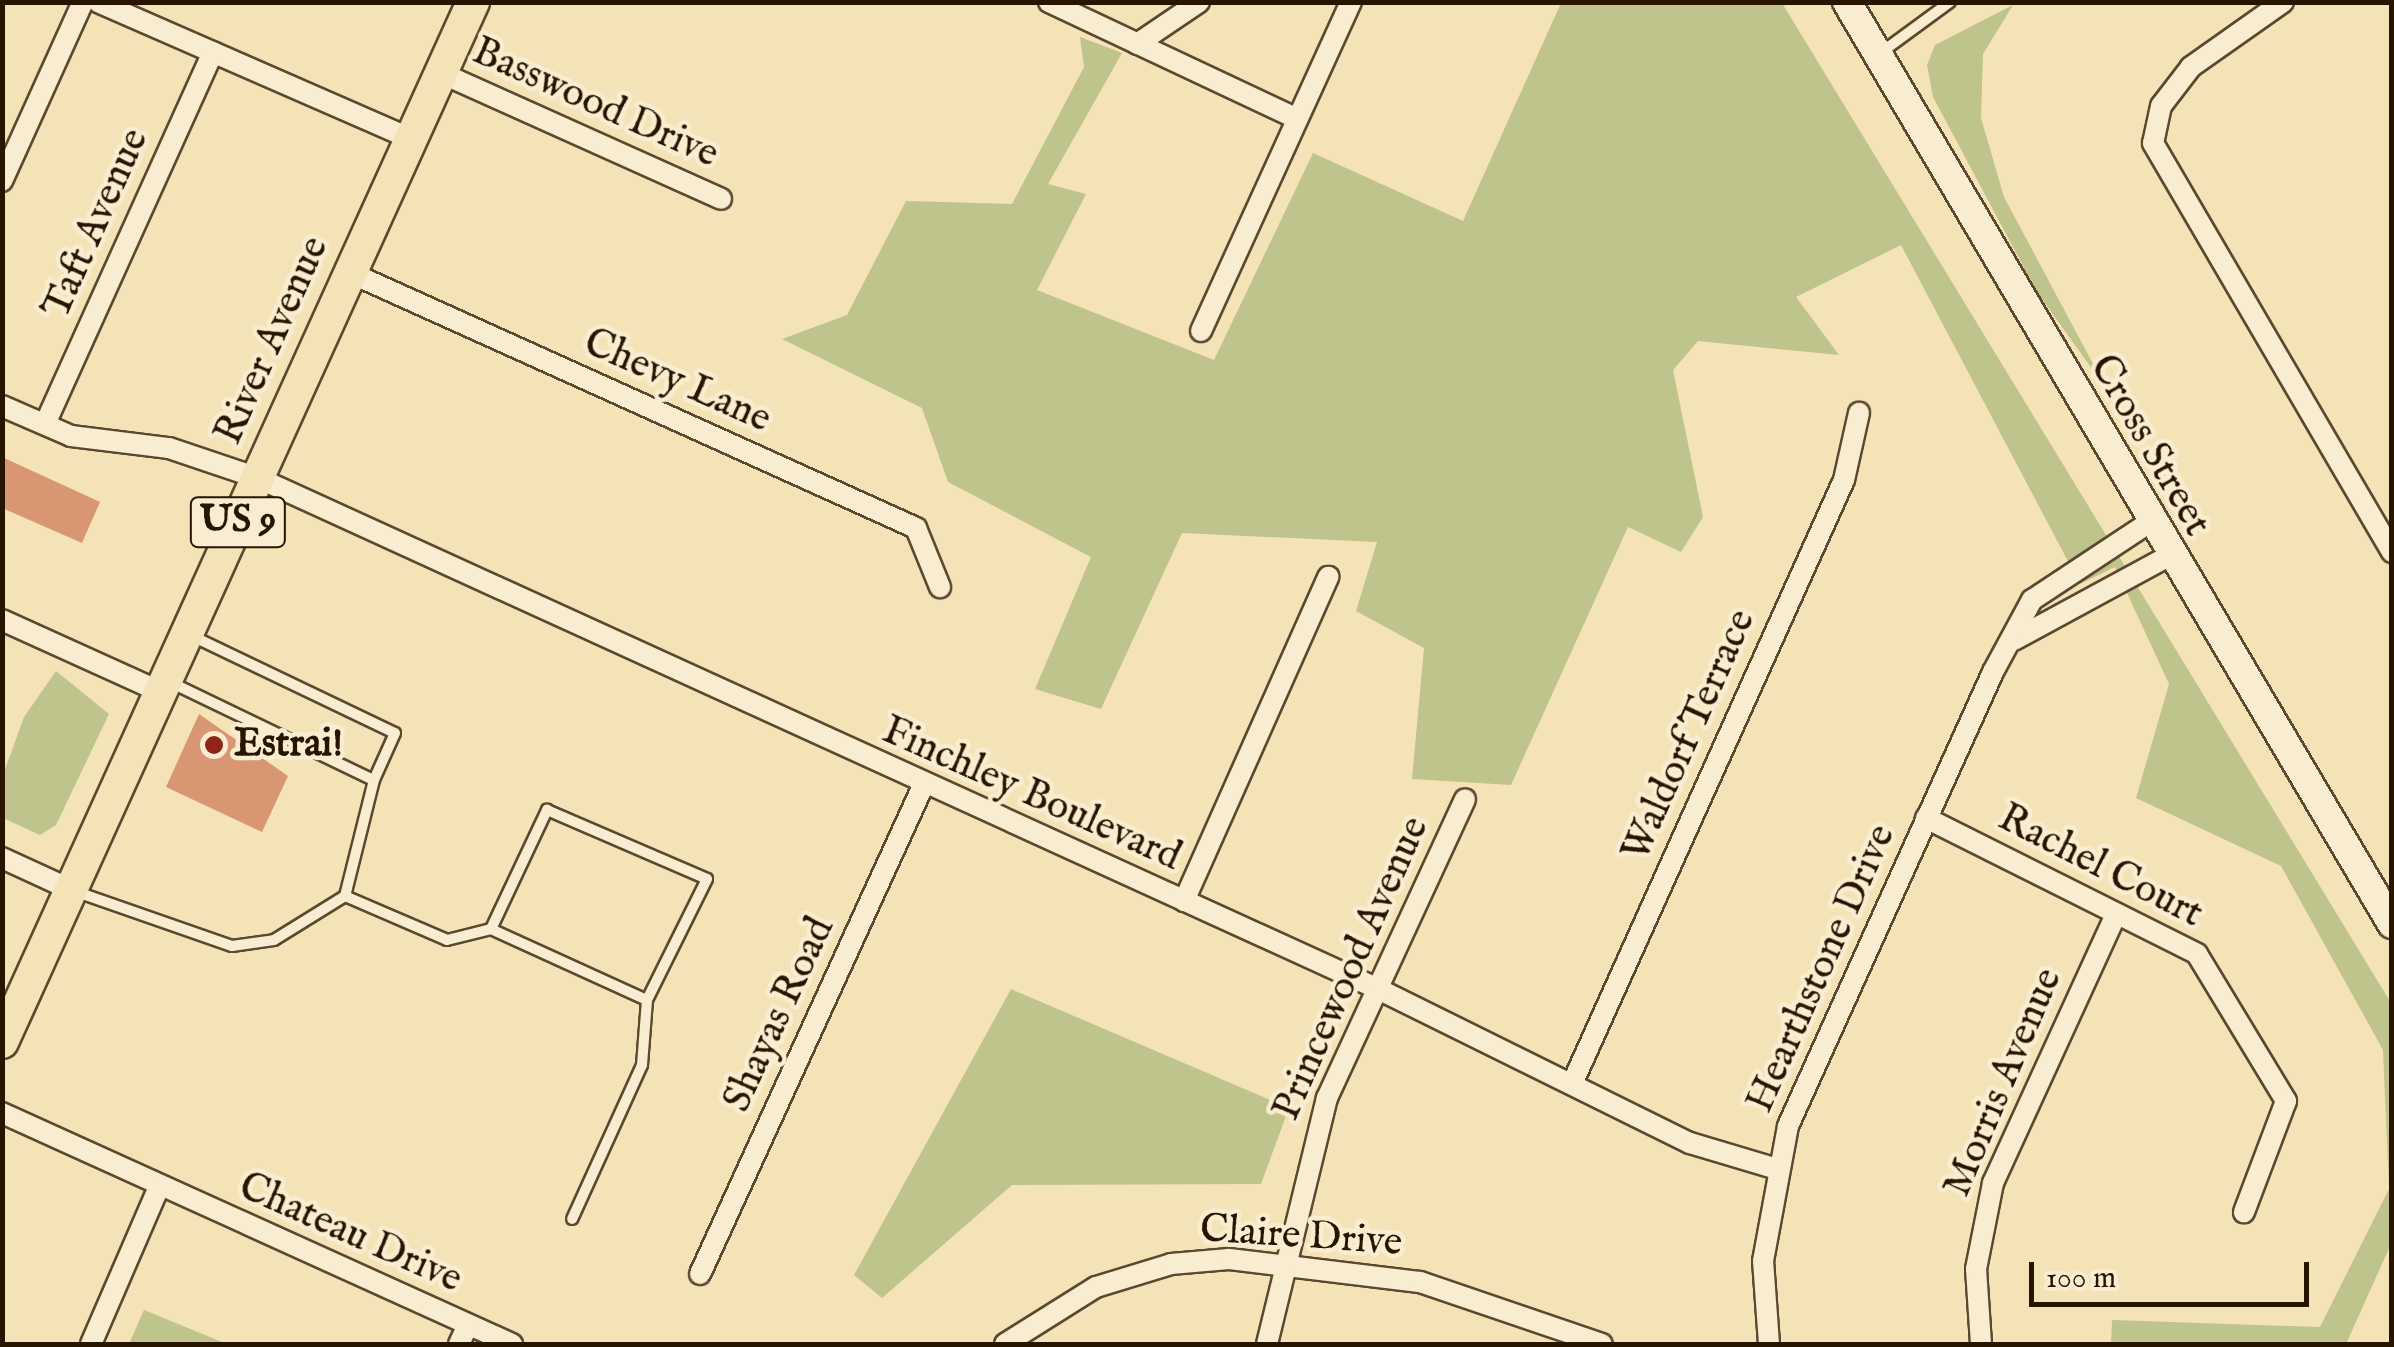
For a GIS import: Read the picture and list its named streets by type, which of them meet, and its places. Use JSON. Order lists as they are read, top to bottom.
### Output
{
  "streets": {
    "highway": ["River Avenue", "US 9"],
    "main road": ["Cross Street"],
    "street": [
      "Basswood Drive",
      "Taft Avenue",
      "Chevy Lane",
      "Waldorf Terrace",
      "Finchley Boulevard",
      "Rachel Court",
      "Princewood Avenue",
      "Hearthstone Drive",
      "Shayas Road",
      "Morris Avenue",
      "Chateau Drive",
      "Claire Drive"
    ]
  },
  "crossings": [
    ["Basswood Drive", "River Avenue"],
    ["Taft Avenue", "Finchley Boulevard"],
    ["River Avenue", "Chevy Lane"],
    ["River Avenue", "Finchley Boulevard"],
    ["Cross Street", "Hearthstone Drive"],
    ["Waldorf Terrace", "Finchley Boulevard"],
    ["Finchley Boulevard", "Princewood Avenue"],
    ["Finchley Boulevard", "Hearthstone Drive"],
    ["Finchley Boulevard", "Shayas Road"],
    ["Rachel Court", "Hearthstone Drive"],
    ["Rachel Court", "Morris Avenue"],
    ["Princewood Avenue", "Claire Drive"]
  ],
  "places": ["Estrai!"],
  "scale_bar": "100 m"
}
